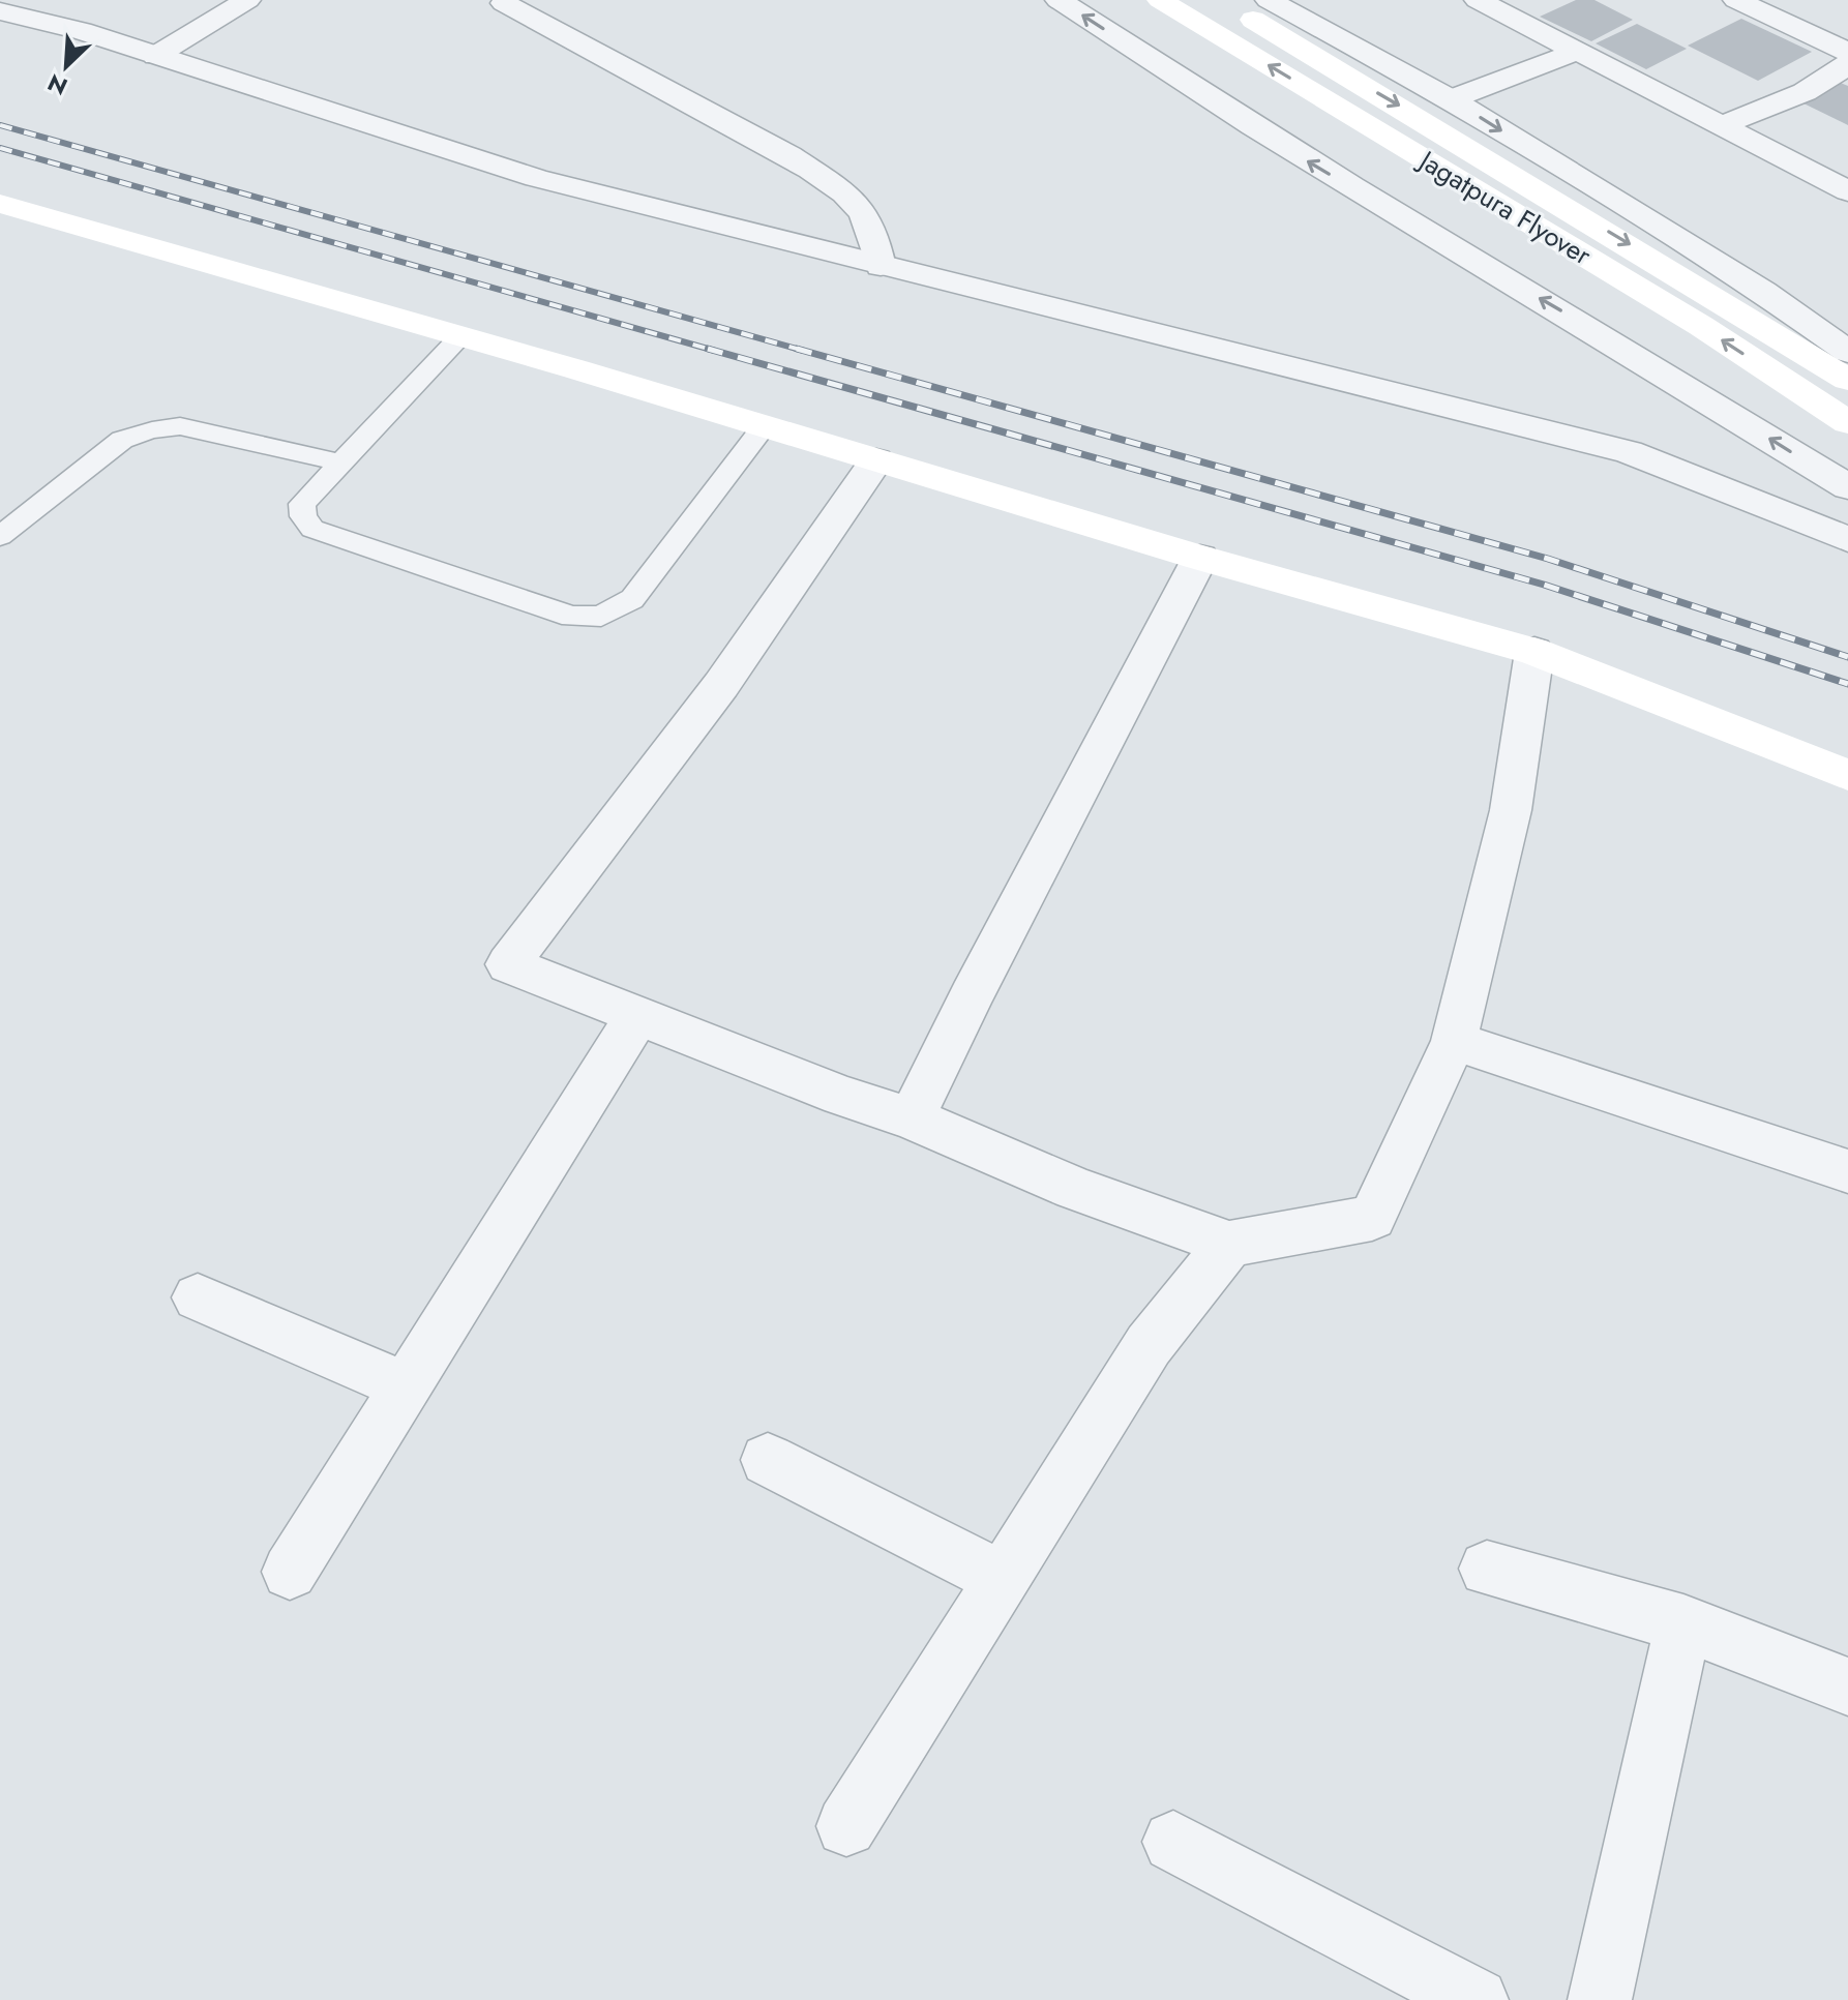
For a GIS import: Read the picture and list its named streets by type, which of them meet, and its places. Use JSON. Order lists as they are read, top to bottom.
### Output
{
  "streets": {
    "main road": ["Jagatpura Flyover"]
  },
  "north": "bottom left"
}
